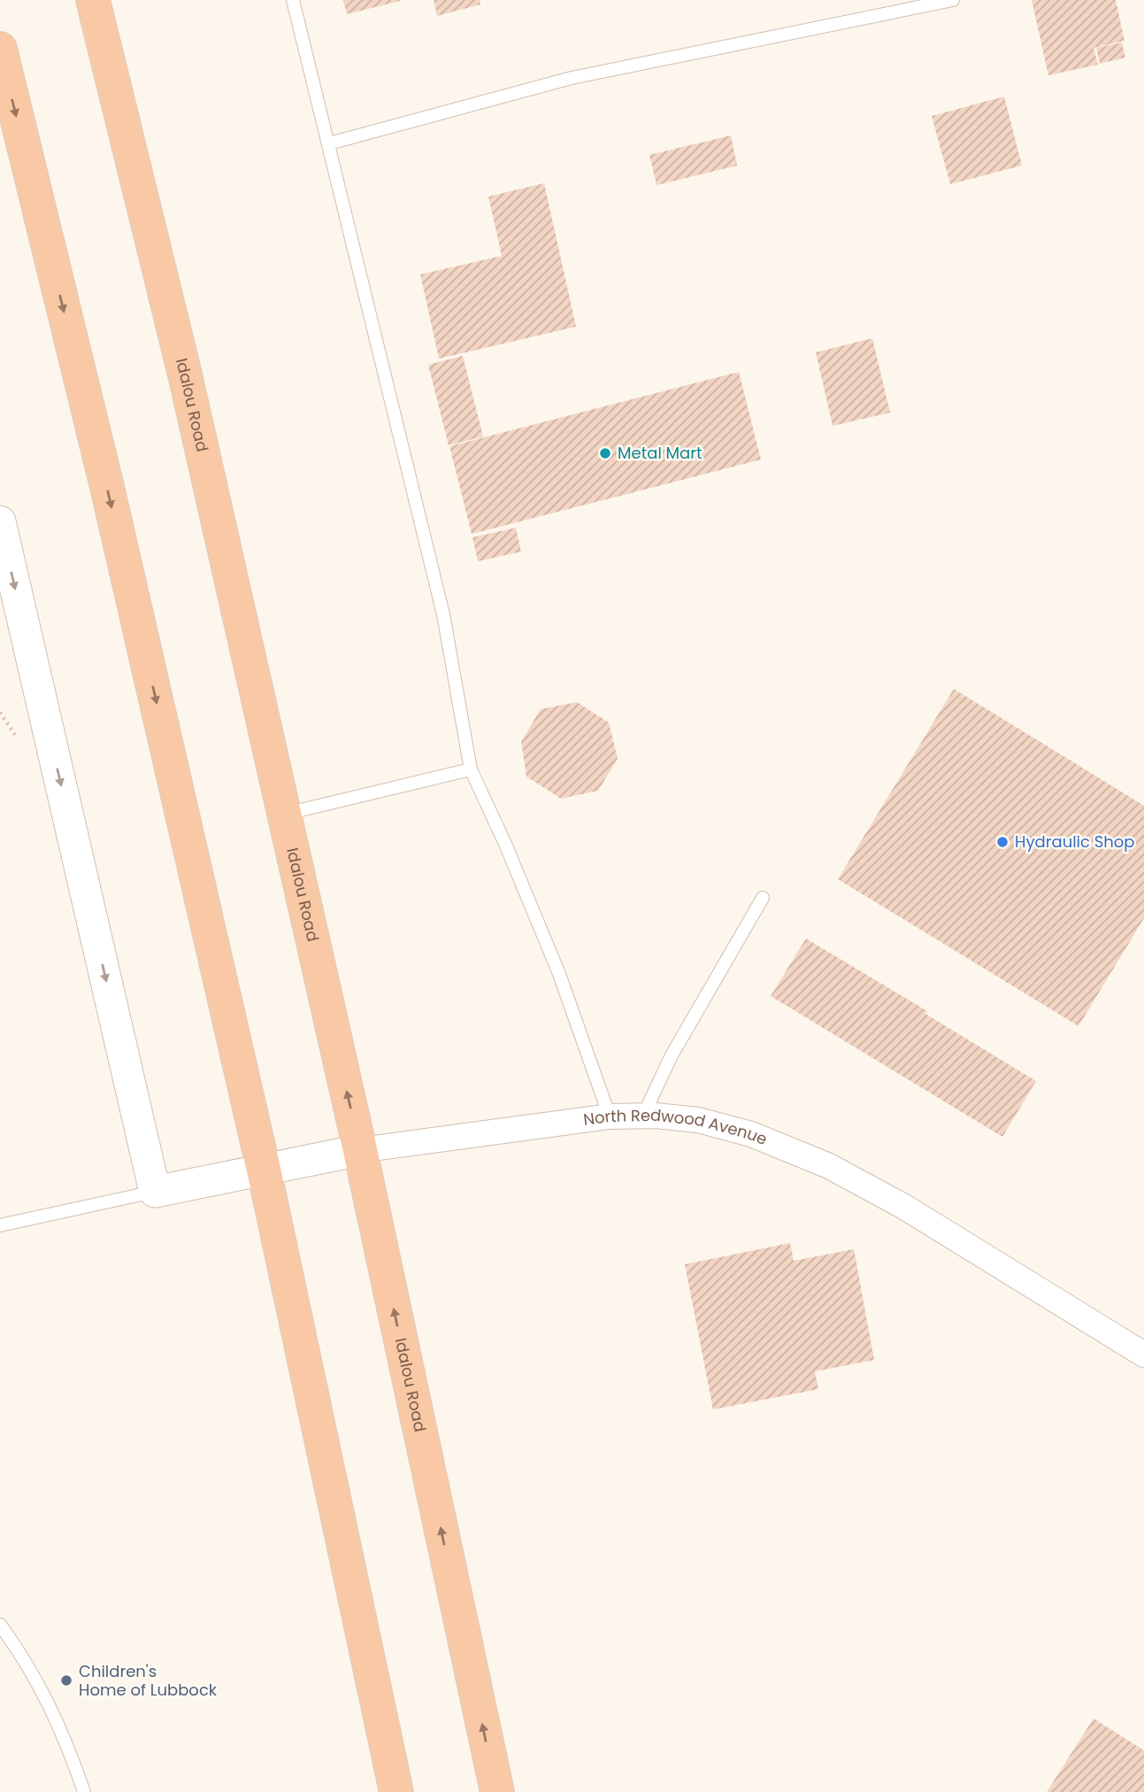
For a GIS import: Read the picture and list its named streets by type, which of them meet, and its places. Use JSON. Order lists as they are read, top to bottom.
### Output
{
  "streets": {
    "highway": ["Idalou Road"],
    "street": ["North Redwood Avenue"]
  },
  "crossings": [
    ["Idalou Road", "North Redwood Avenue"]
  ],
  "places": ["Metal Mart", "Hydraulic Shop", "Children's Home of Lubbock"]
}
